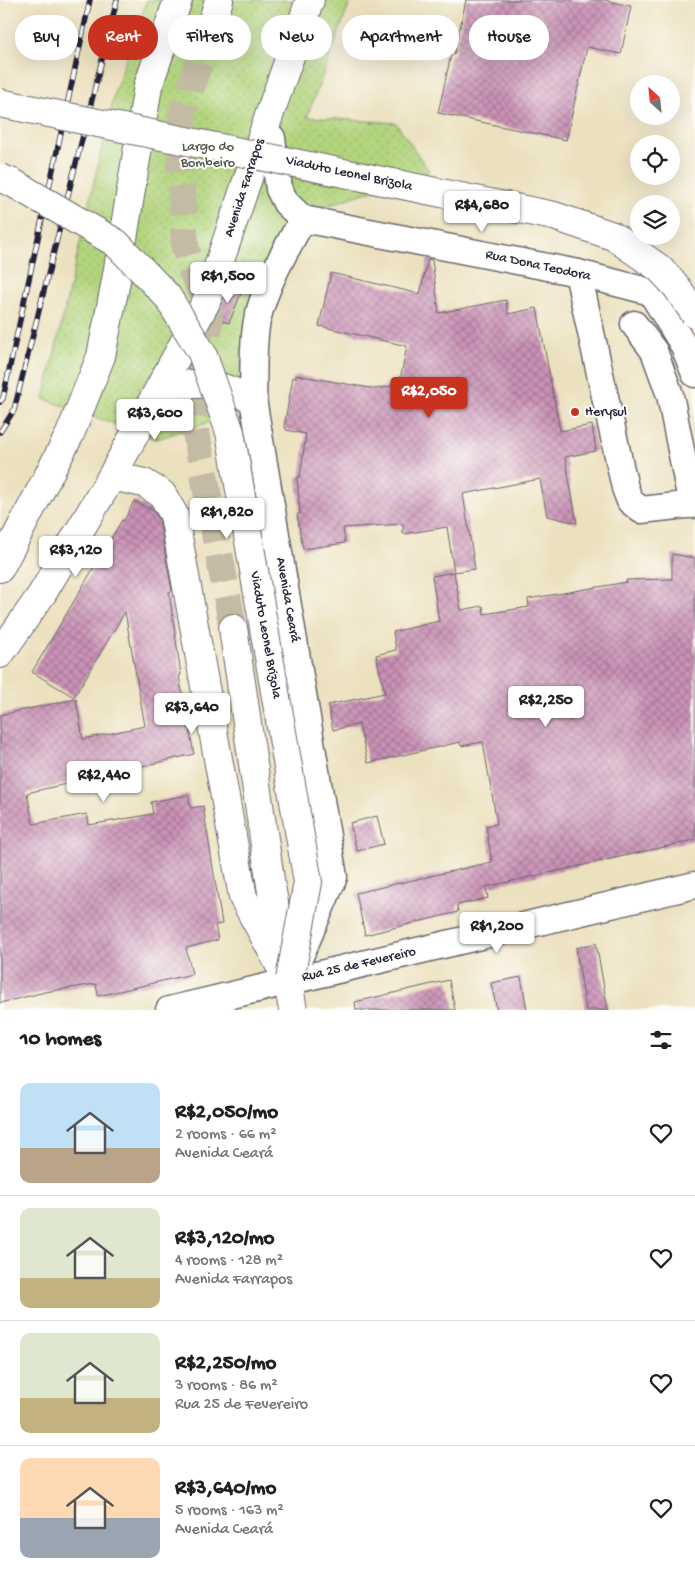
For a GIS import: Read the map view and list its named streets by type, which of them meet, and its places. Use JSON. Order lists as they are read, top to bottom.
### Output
{
  "streets": {
    "main road": ["Viaduto Leonel Brizola", "Avenida Farrapos"],
    "street": ["Rua Dona Teodora", "Avenida Ceará", "Rua 25 de Fevereiro"]
  },
  "crossings": [
    ["Viaduto Leonel Brizola", "Avenida Ceará"],
    ["Viaduto Leonel Brizola", "Rua 25 de Fevereiro"],
    ["Rua Dona Teodora", "Avenida Ceará"],
    ["Avenida Ceará", "Rua 25 de Fevereiro"]
  ],
  "parks": ["Largo do Bombeiro"],
  "places": ["Herysul"],
  "north": "top left",
  "page": {
    "chip": [
      "Buy",
      "Rent",
      "Filters",
      "New",
      "Apartment",
      "House"
    ],
    "price": [
      "R$4,680",
      "R$1,500",
      "R$2,050",
      "R$3,600",
      "R$1,820",
      "R$3,120",
      "R$2,250",
      "R$3,640",
      "R$2,440",
      "R$1,200"
    ],
    "heading": "10 homes",
    "list": [
      {
        "name": "R$2,050/mo",
        "note": "2 rooms · 66 m² · Avenida Ceará"
      },
      {
        "name": "R$3,120/mo",
        "note": "4 rooms · 128 m² · Avenida Farrapos"
      },
      {
        "name": "R$2,250/mo",
        "note": "3 rooms · 86 m² · Rua 25 de Fevereiro"
      },
      {
        "name": "R$3,640/mo",
        "note": "5 rooms · 163 m² · Avenida Ceará"
      }
    ]
  }
}
